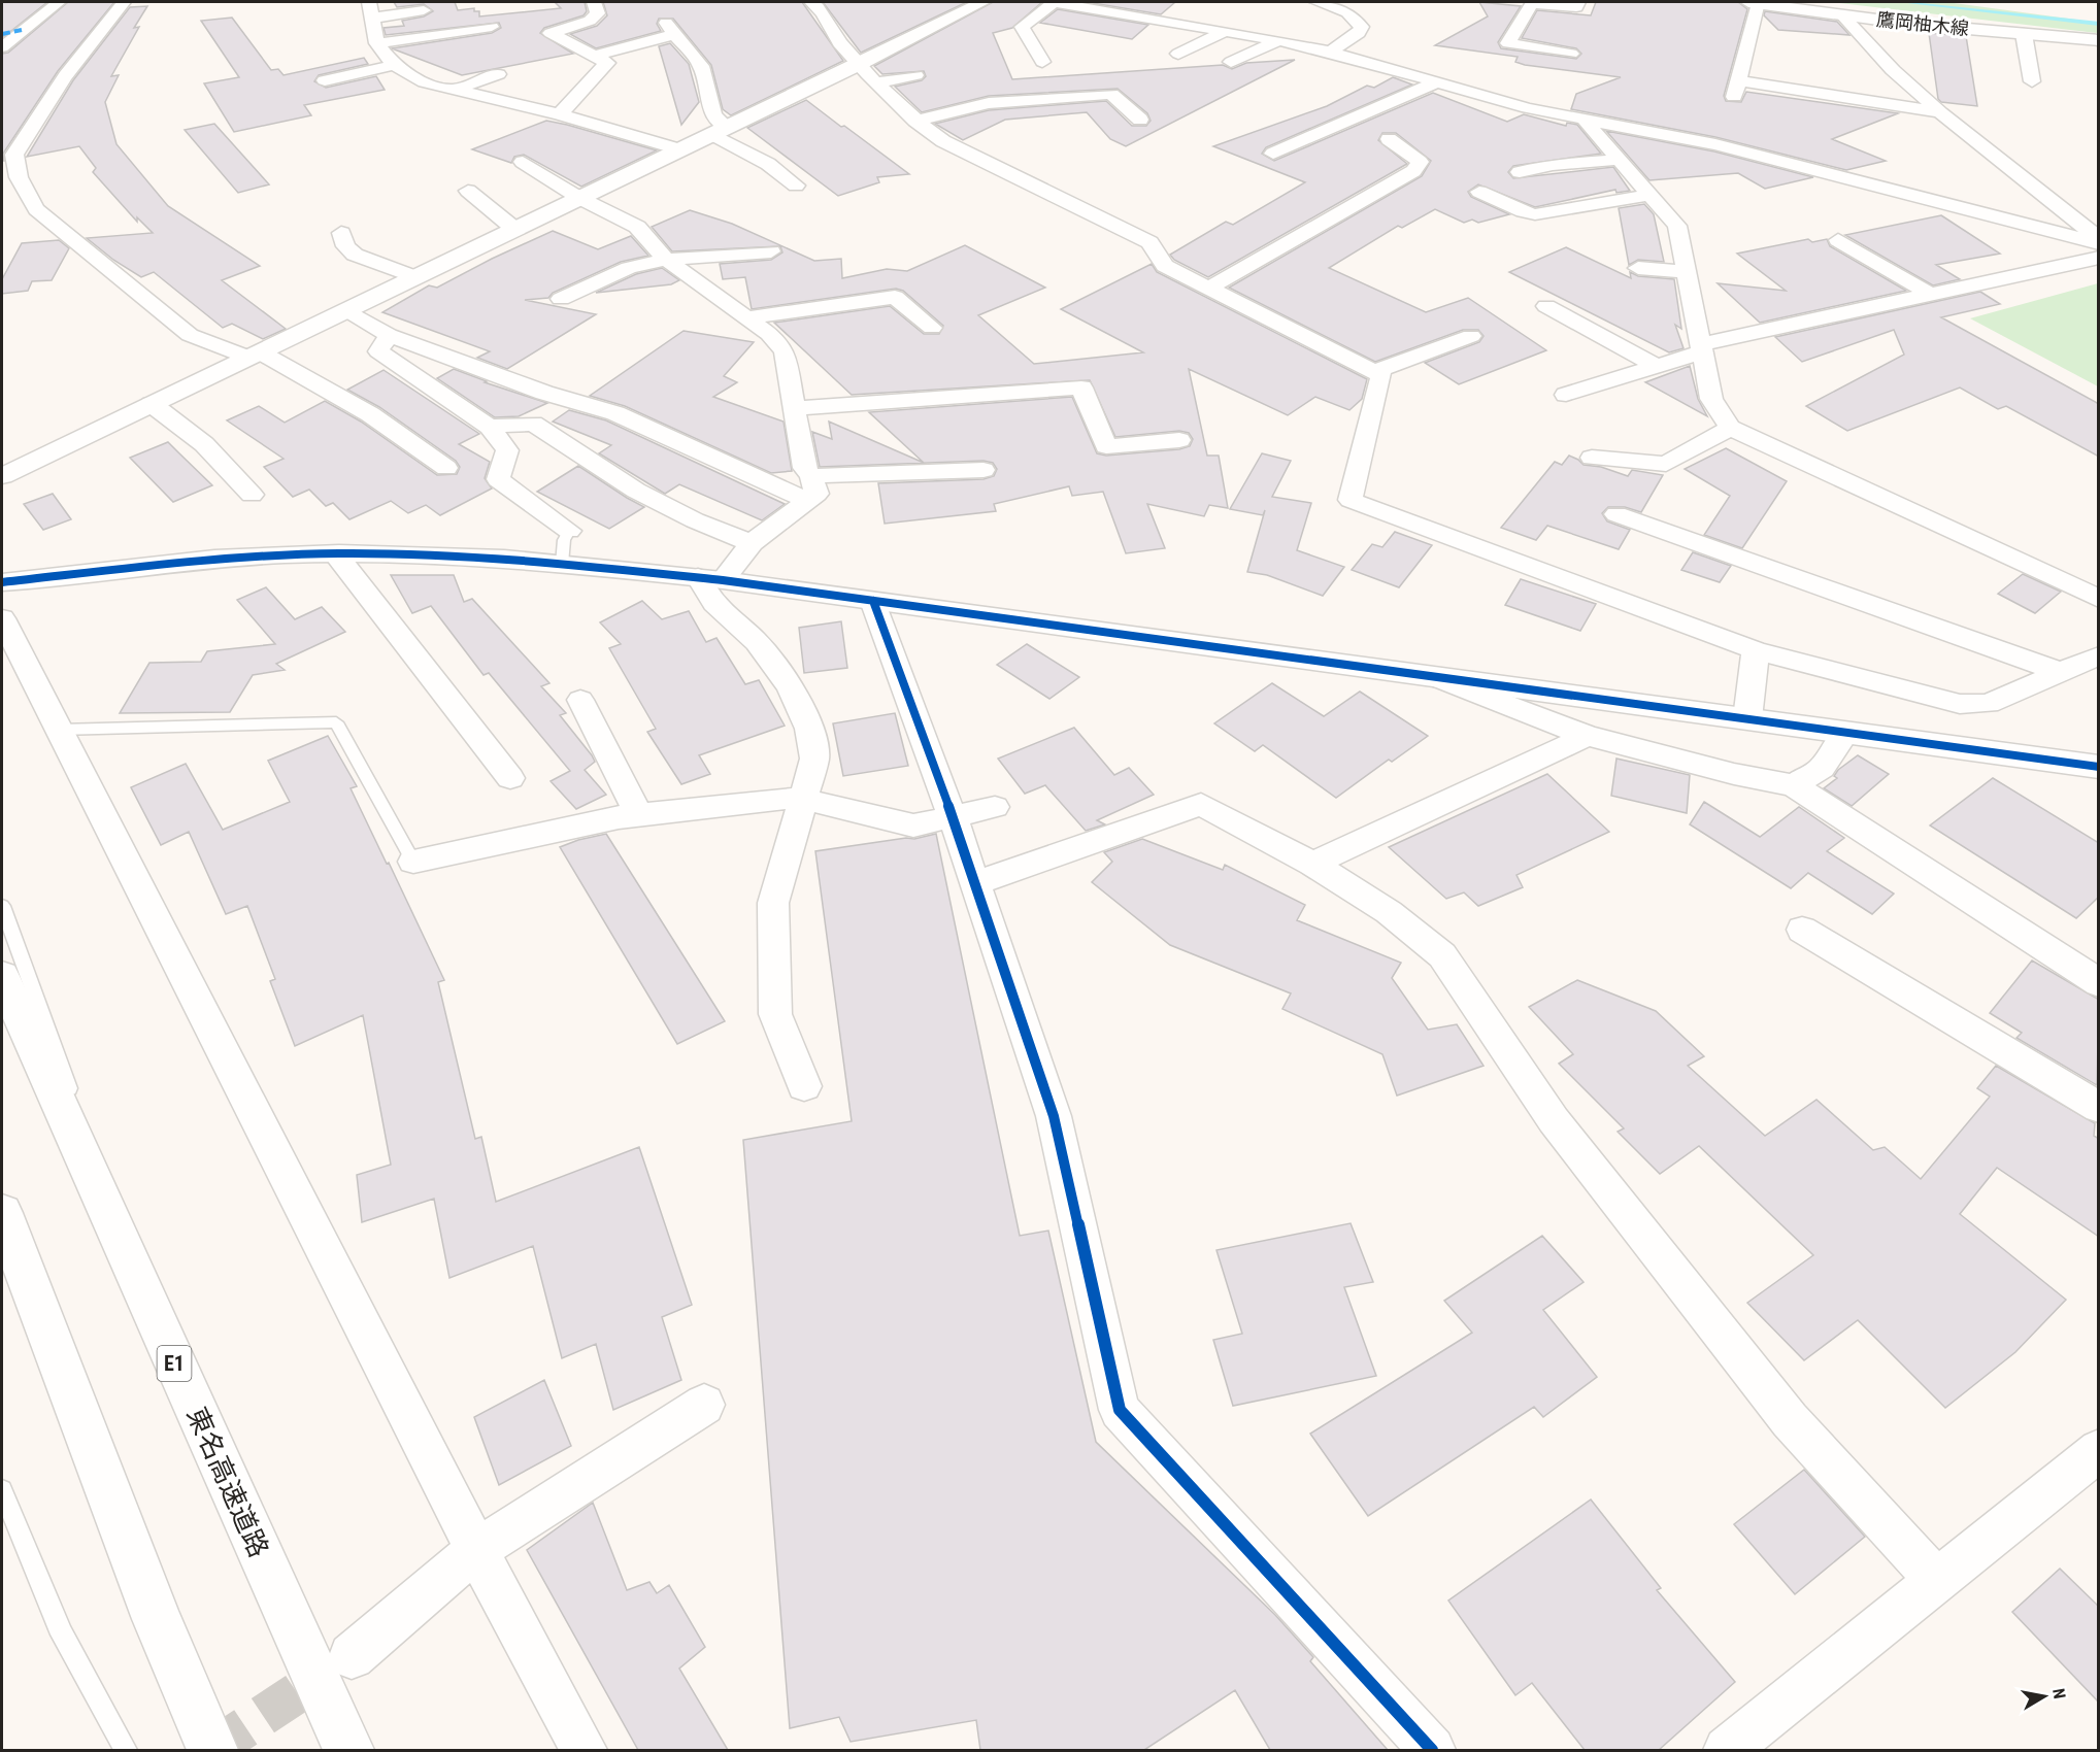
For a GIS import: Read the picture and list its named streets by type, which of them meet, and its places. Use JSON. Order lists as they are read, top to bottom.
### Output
{
  "streets": {
    "main road": ["鷹岡柚木線", "E1", "東名高速道路"]
  },
  "north": "right"
}
